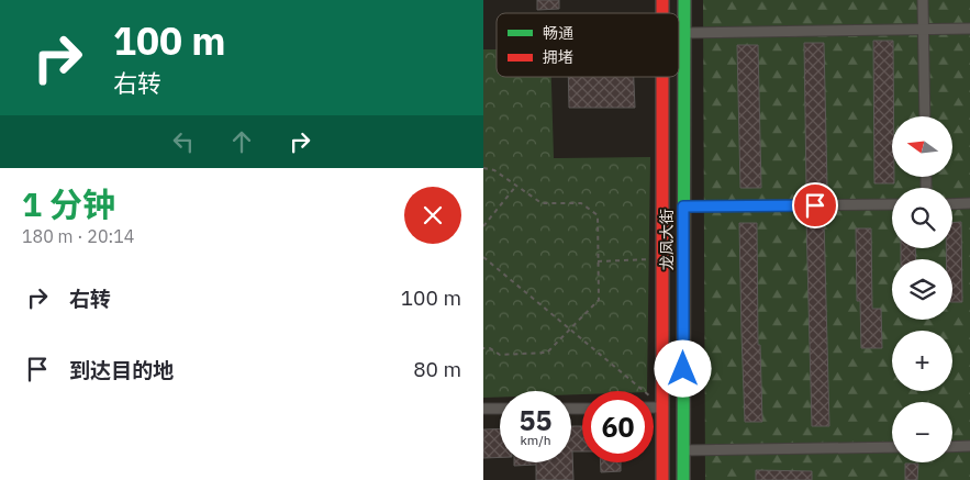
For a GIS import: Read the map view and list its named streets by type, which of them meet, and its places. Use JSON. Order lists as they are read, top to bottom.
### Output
{
  "streets": {
    "main road": ["龙凤大街"]
  },
  "legend": ["畅通", "拥堵"],
  "north": "left",
  "page": {
    "turn": ["100 m", "右转"],
    "map_buttons": ["+", "−"],
    "heading": ["1 分钟", "180 m · 20:14"],
    "list": [
      {
        "name": "右转",
        "value": "100 m"
      },
      {
        "name": "到达目的地",
        "value": "80 m"
      }
    ],
    "speed": "55 km/h",
    "limit": "60"
  }
}
